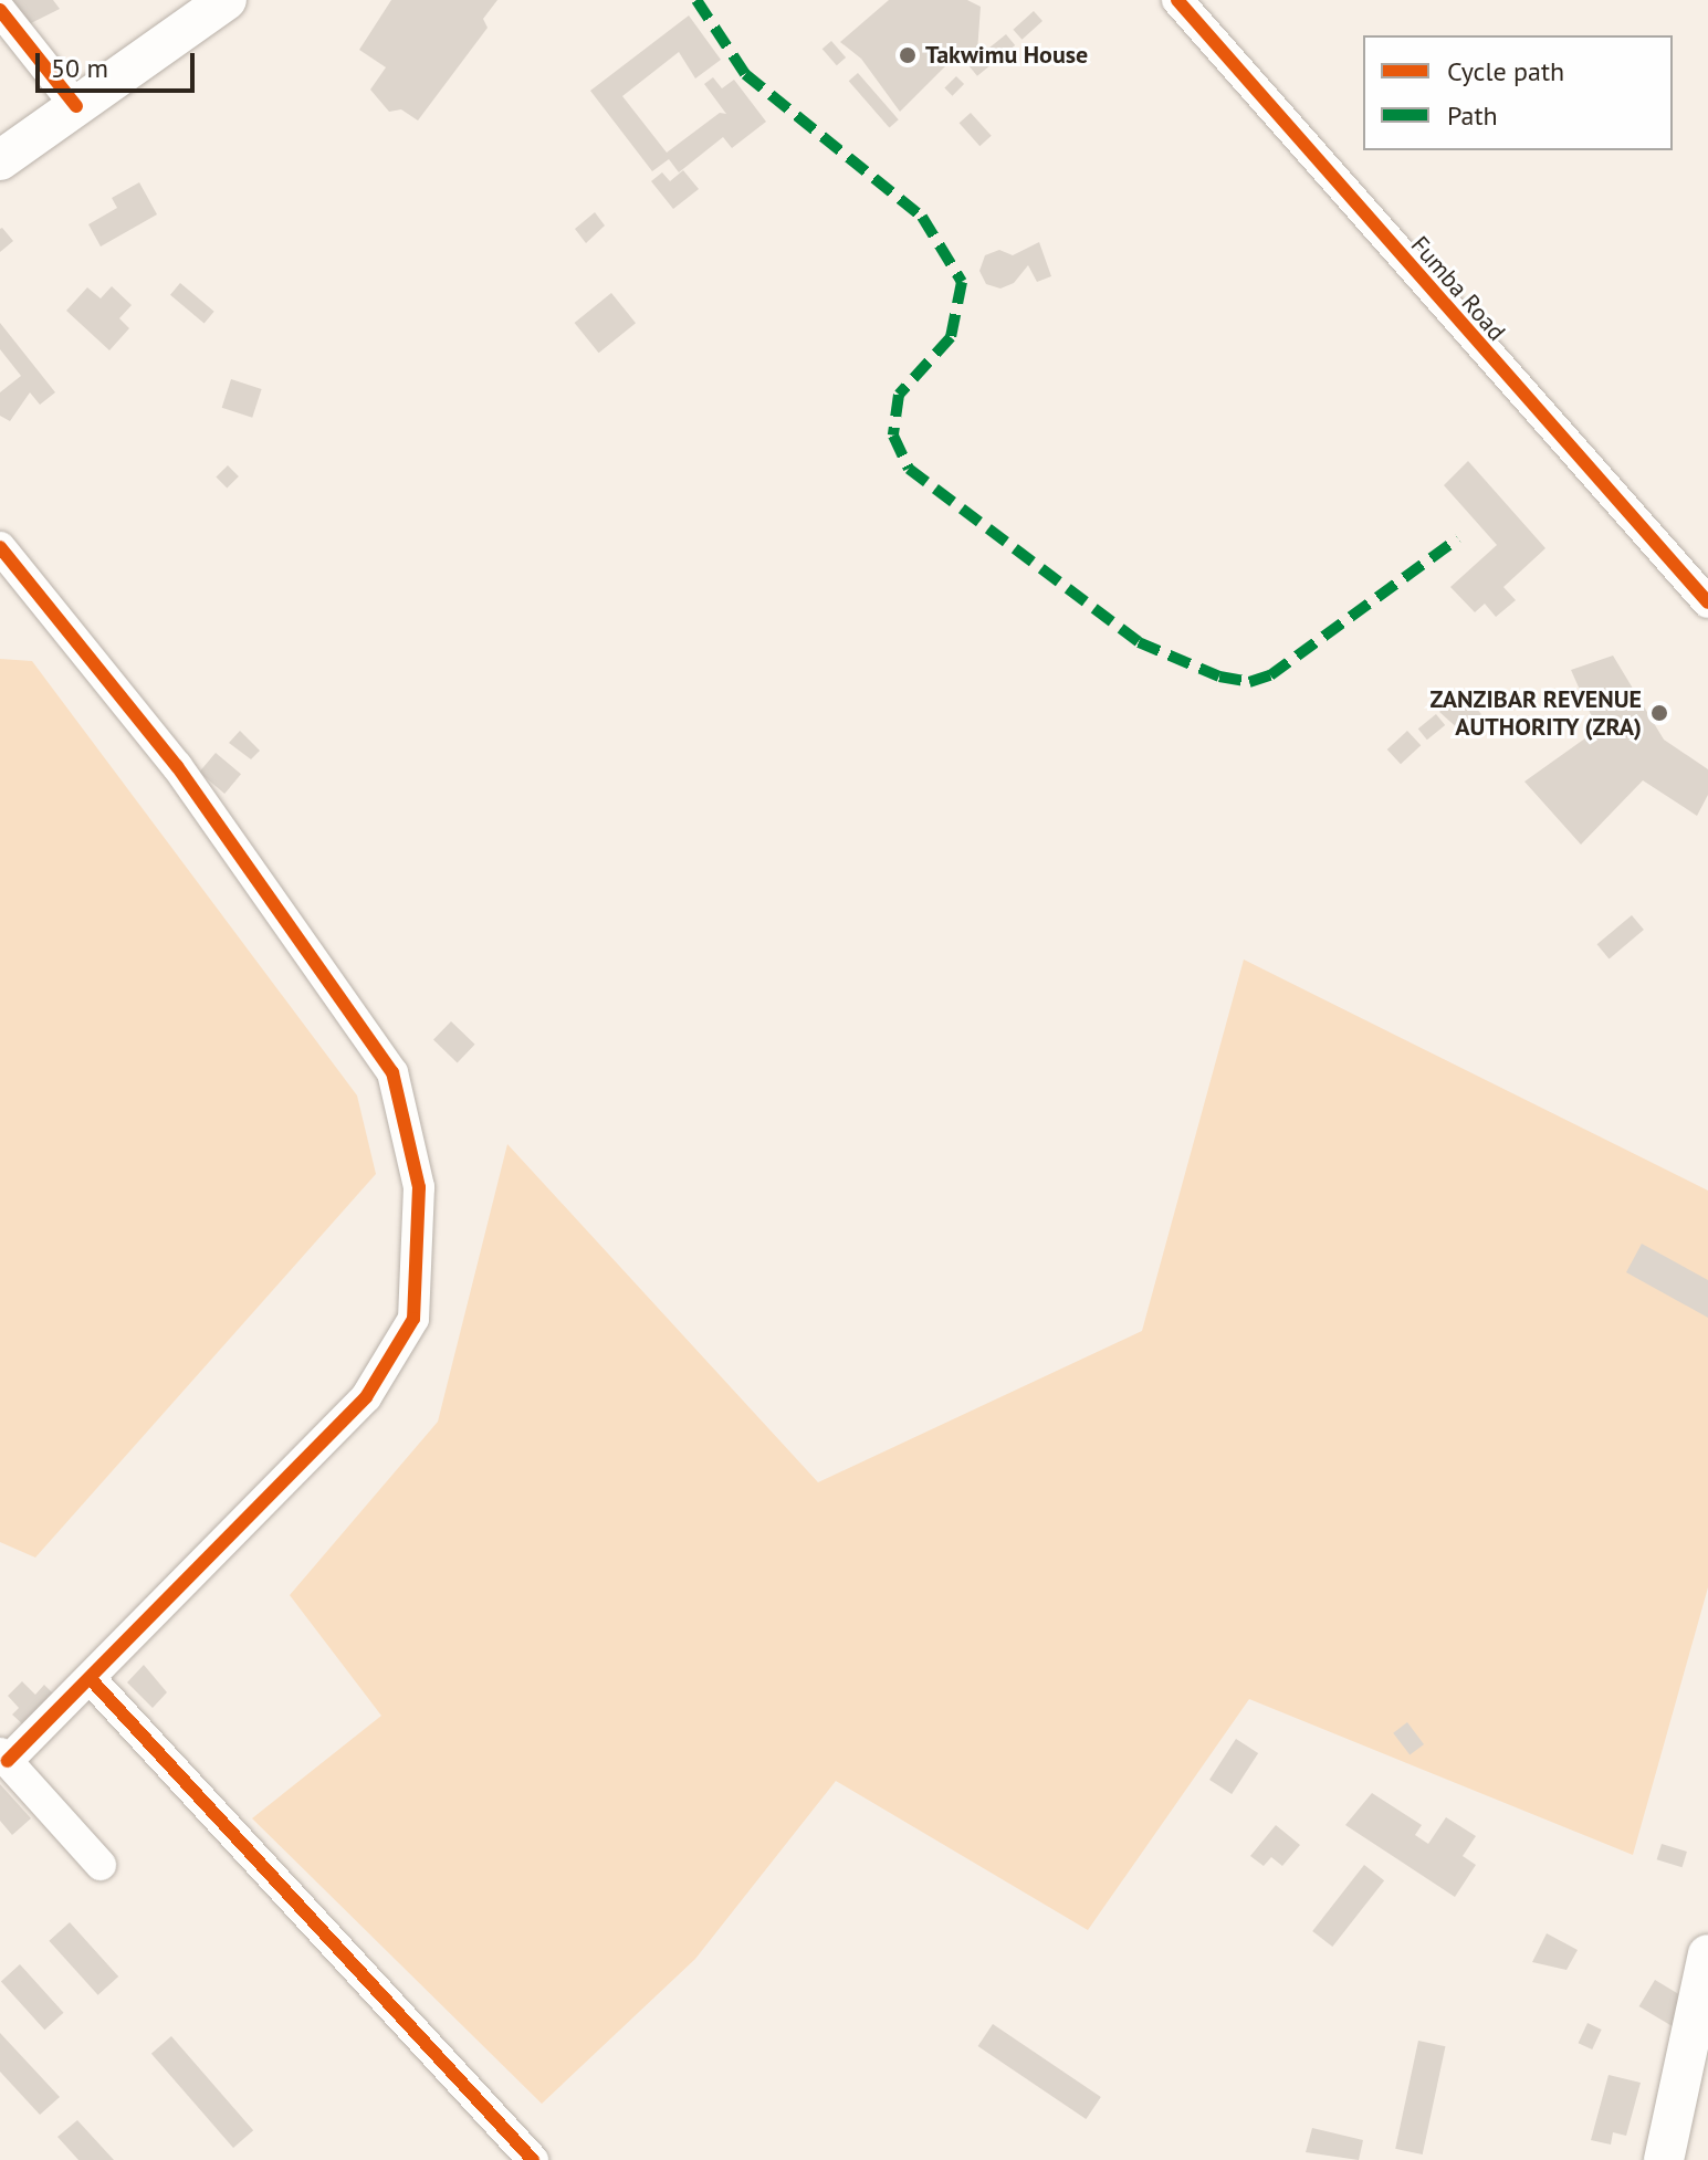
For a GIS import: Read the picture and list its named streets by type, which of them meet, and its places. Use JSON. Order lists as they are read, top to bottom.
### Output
{
  "streets": {
    "street": ["Fumba Road"]
  },
  "places": ["Takwimu House", "ZANZIBAR REVENUE AUTHORITY (ZRA)"],
  "legend": ["Cycle path", "Path"],
  "scale_bar": "50 m"
}
